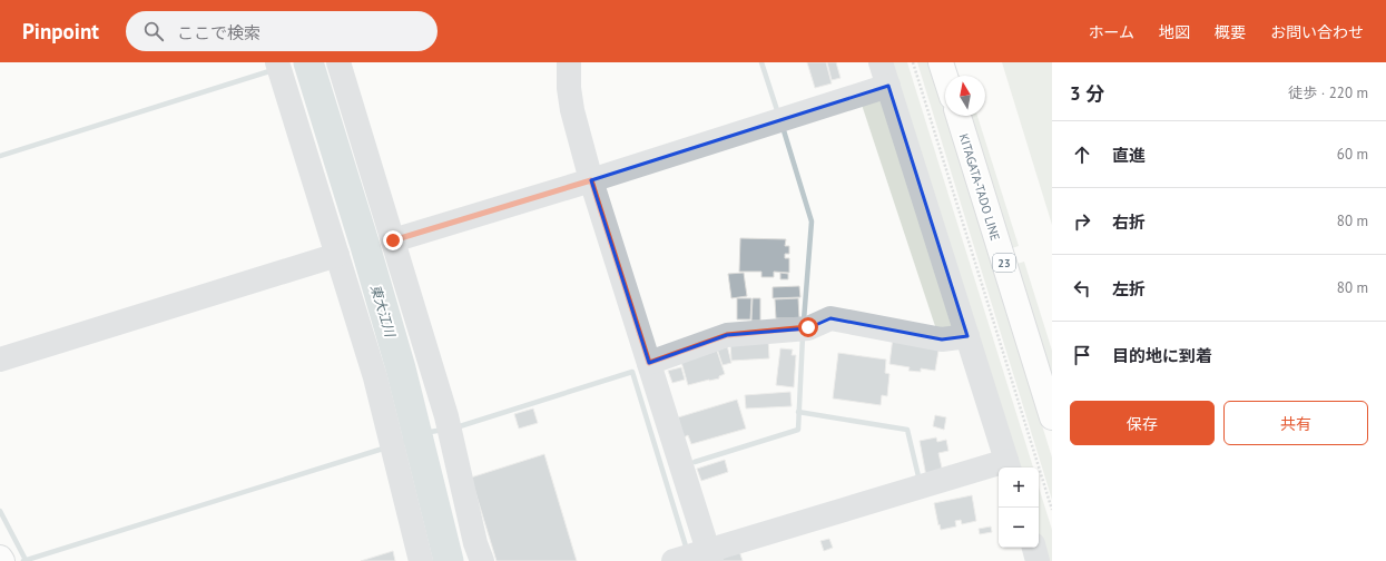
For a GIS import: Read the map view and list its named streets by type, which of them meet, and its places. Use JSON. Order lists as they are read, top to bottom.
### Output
{
  "streets": {
    "main road": ["KITAGATA-TADO LINE", "23"]
  },
  "water": ["東大江川"],
  "north": "top",
  "page": {
    "header": "Pinpoint",
    "search": "ここで検索",
    "nav": [
      "ホーム",
      "地図",
      "概要",
      "お問い合わせ"
    ],
    "heading": ["3 分", "徒歩 · 220 m"],
    "list": [
      ["直進", "60 m"],
      ["右折", "80 m"],
      ["左折", "80 m"],
      "目的地に到着"
    ],
    "buttons": ["保存", "共有"],
    "map_buttons": ["+", "−"]
  }
}
